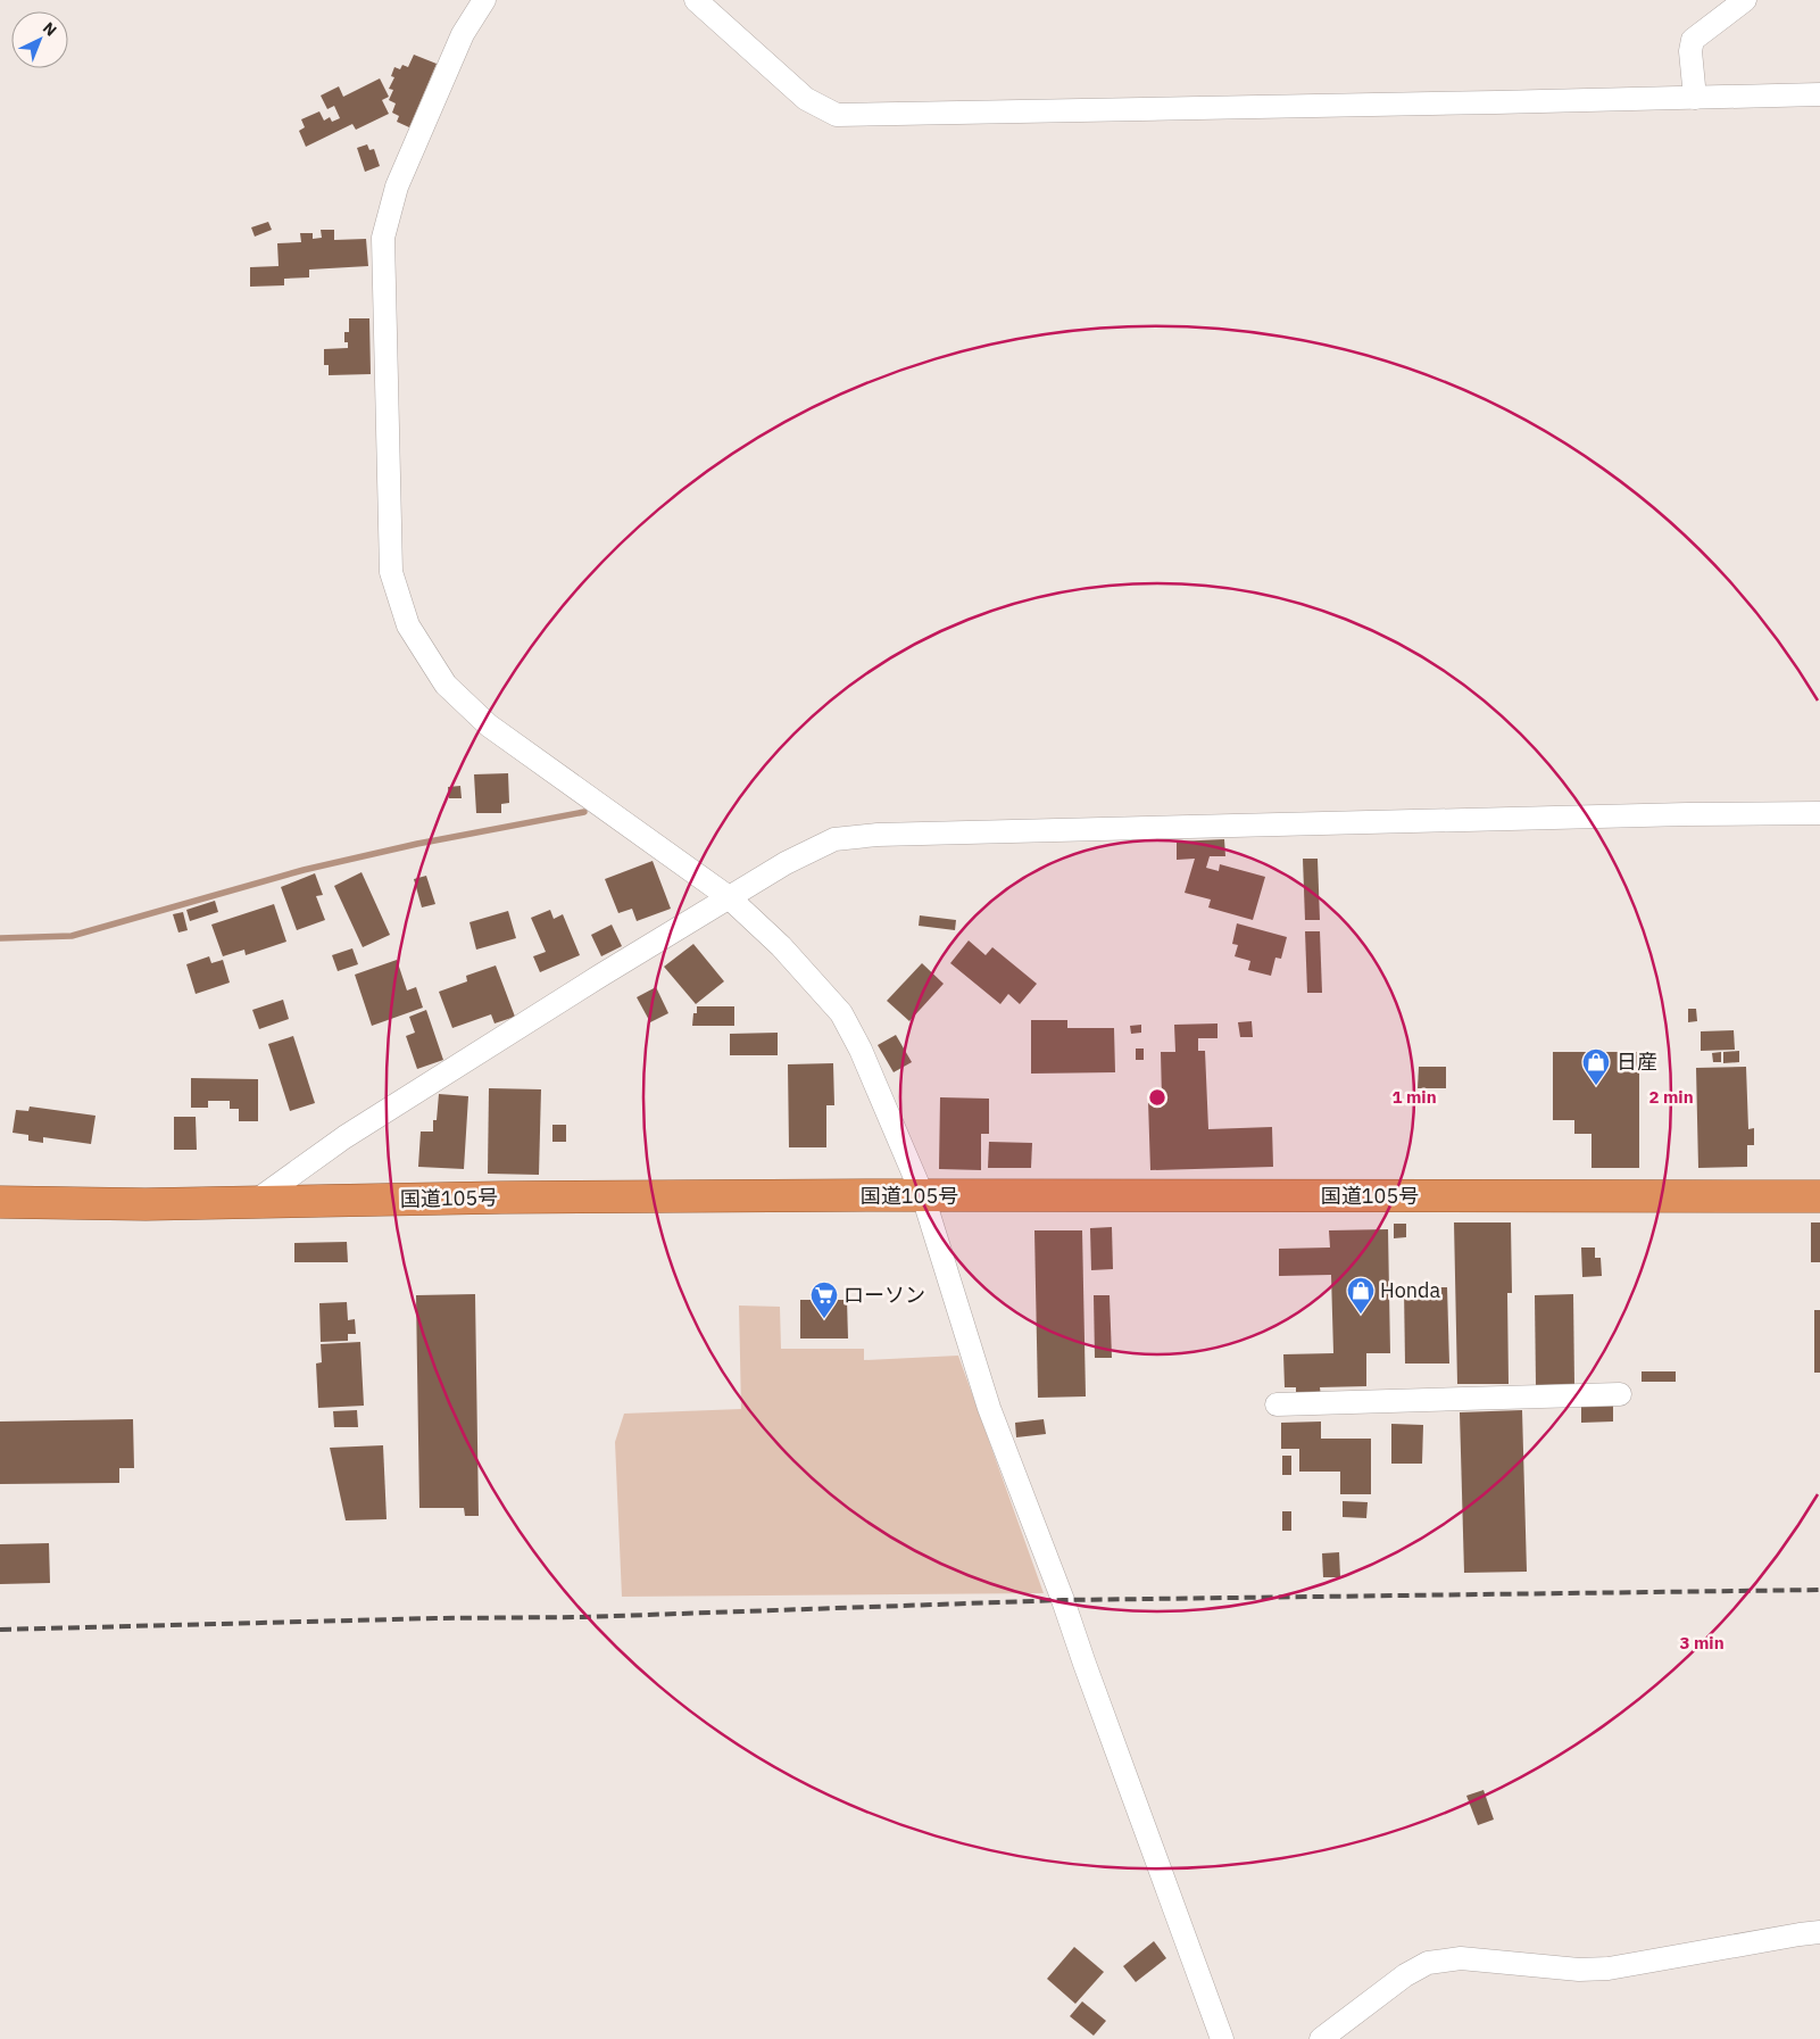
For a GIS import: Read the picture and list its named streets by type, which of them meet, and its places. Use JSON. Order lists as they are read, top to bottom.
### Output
{
  "streets": {
    "highway": ["国道105号"]
  },
  "places": {
    "shop": ["日産", "Honda"],
    "supermarket": ["ローソン"]
  },
  "north": "top right",
  "rings": ["1 min", "2 min", "3 min"]
}
